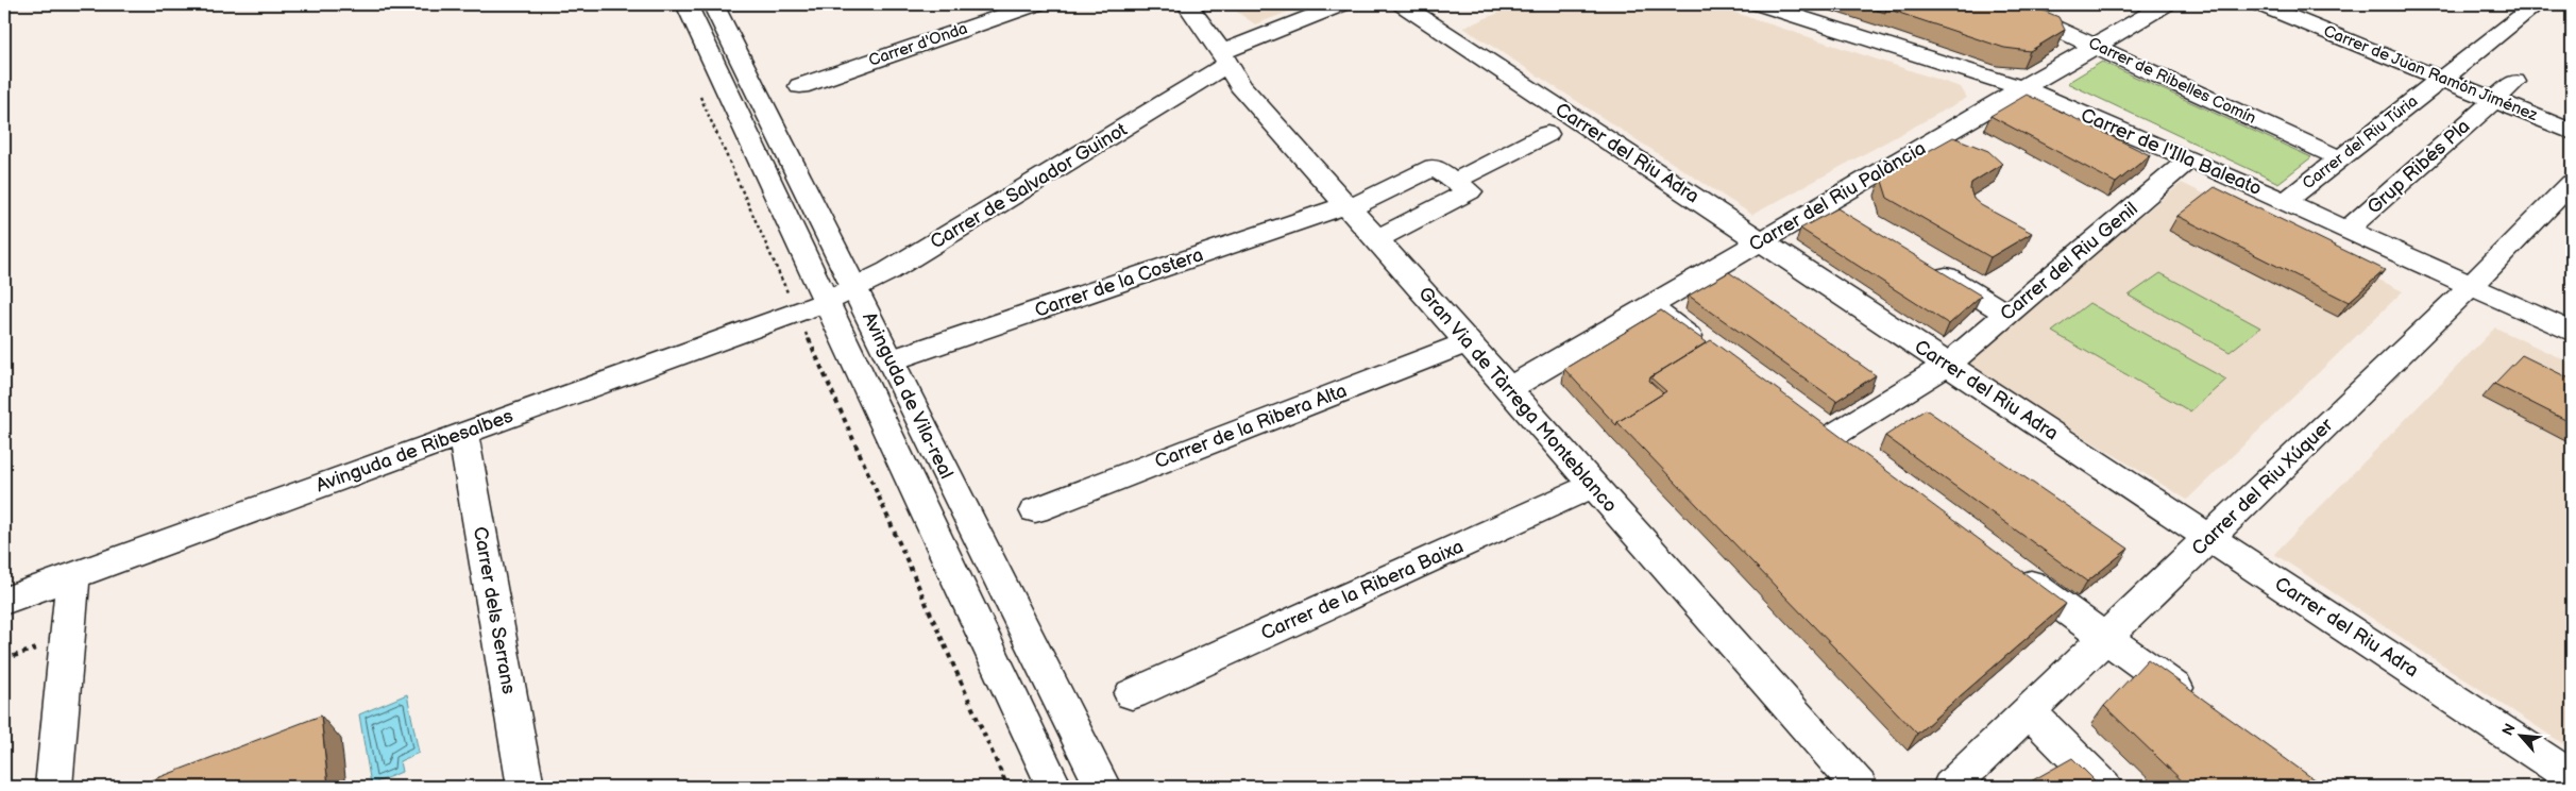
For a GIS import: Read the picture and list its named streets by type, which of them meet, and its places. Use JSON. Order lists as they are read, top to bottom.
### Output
{
  "streets": {
    "street": [
      "Carrer d'Onda",
      "Carrer de Juan Ramón Jiménez",
      "Carrer de Ribelles Comín",
      "Carrer del Riu Túria",
      "Carrer de l'Illa Baleato",
      "Carrer del Riu Adra",
      "Grup Ribés Pla",
      "Carrer de Salvador Guinot",
      "Carrer del Riu Palància",
      "Carrer del Riu Genil",
      "Carrer de la Costera",
      "Avinguda de Vila-real",
      "Gran Via de Tàrrega Monteblanco",
      "Carrer de la Ribera Alta",
      "Avinguda de Ribesalbes",
      "Carrer del Riu Xúquer",
      "Carrer de la Ribera Baixa",
      "Carrer dels Serrans"
    ]
  },
  "crossings": [
    ["Carrer de Juan Ramón Jiménez", "Carrer del Riu Túria"],
    ["Carrer de Juan Ramón Jiménez", "Grup Ribés Pla"],
    ["Carrer de Ribelles Comín", "Carrer del Riu Túria"],
    ["Carrer de Ribelles Comín", "Carrer del Riu Palància"],
    ["Carrer del Riu Túria", "Carrer de l'Illa Baleato"],
    ["Carrer de l'Illa Baleato", "Grup Ribés Pla"],
    ["Carrer de l'Illa Baleato", "Carrer del Riu Palància"],
    ["Carrer de l'Illa Baleato", "Carrer del Riu Genil"],
    ["Carrer de l'Illa Baleato", "Carrer del Riu Xúquer"],
    ["Carrer del Riu Adra", "Carrer del Riu Palància"],
    ["Carrer del Riu Adra", "Carrer del Riu Genil"],
    ["Carrer del Riu Adra", "Carrer del Riu Xúquer"],
    ["Carrer de Salvador Guinot", "Avinguda de Vila-real"],
    ["Carrer de Salvador Guinot", "Gran Via de Tàrrega Monteblanco"],
    ["Carrer de Salvador Guinot", "Avinguda de Ribesalbes"],
    ["Carrer del Riu Palància", "Gran Via de Tàrrega Monteblanco"],
    ["Carrer de la Costera", "Avinguda de Vila-real"],
    ["Carrer de la Costera", "Gran Via de Tàrrega Monteblanco"],
    ["Avinguda de Vila-real", "Avinguda de Ribesalbes"],
    ["Gran Via de Tàrrega Monteblanco", "Carrer de la Ribera Alta"],
    ["Gran Via de Tàrrega Monteblanco", "Carrer de la Ribera Baixa"],
    ["Avinguda de Ribesalbes", "Carrer dels Serrans"]
  ],
  "north": "top left"
}
